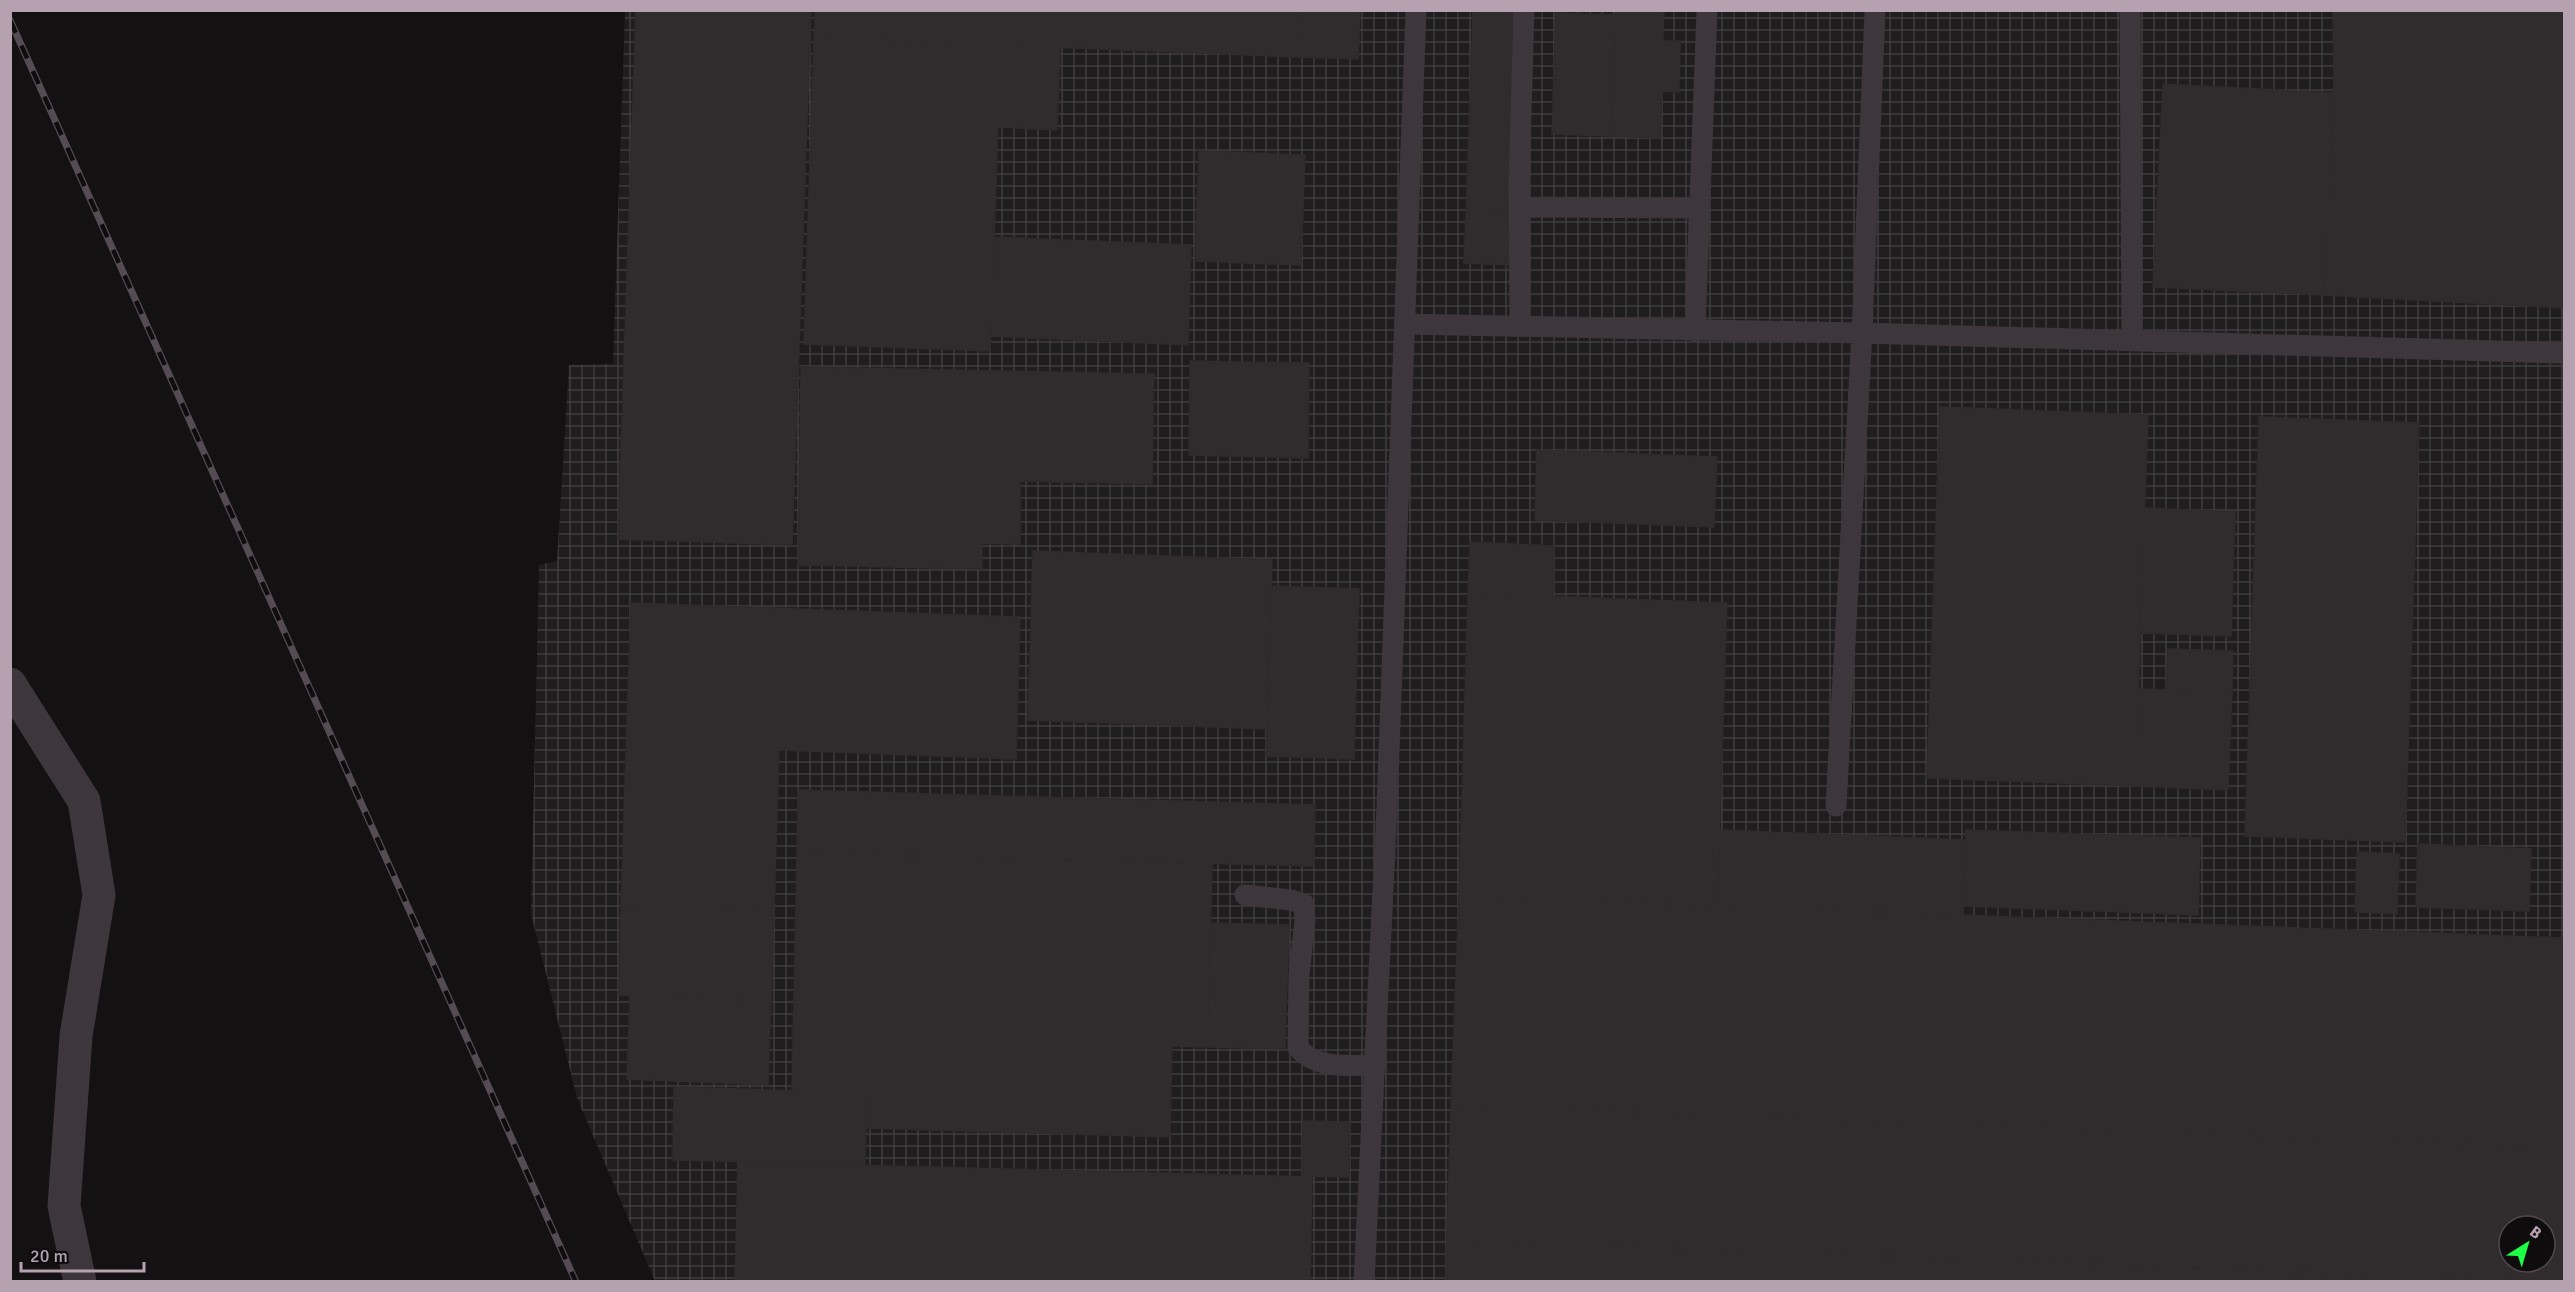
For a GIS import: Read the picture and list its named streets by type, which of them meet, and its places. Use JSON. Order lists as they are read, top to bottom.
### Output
{
  "scale_bar": "20 m",
  "north": "top right"
}
